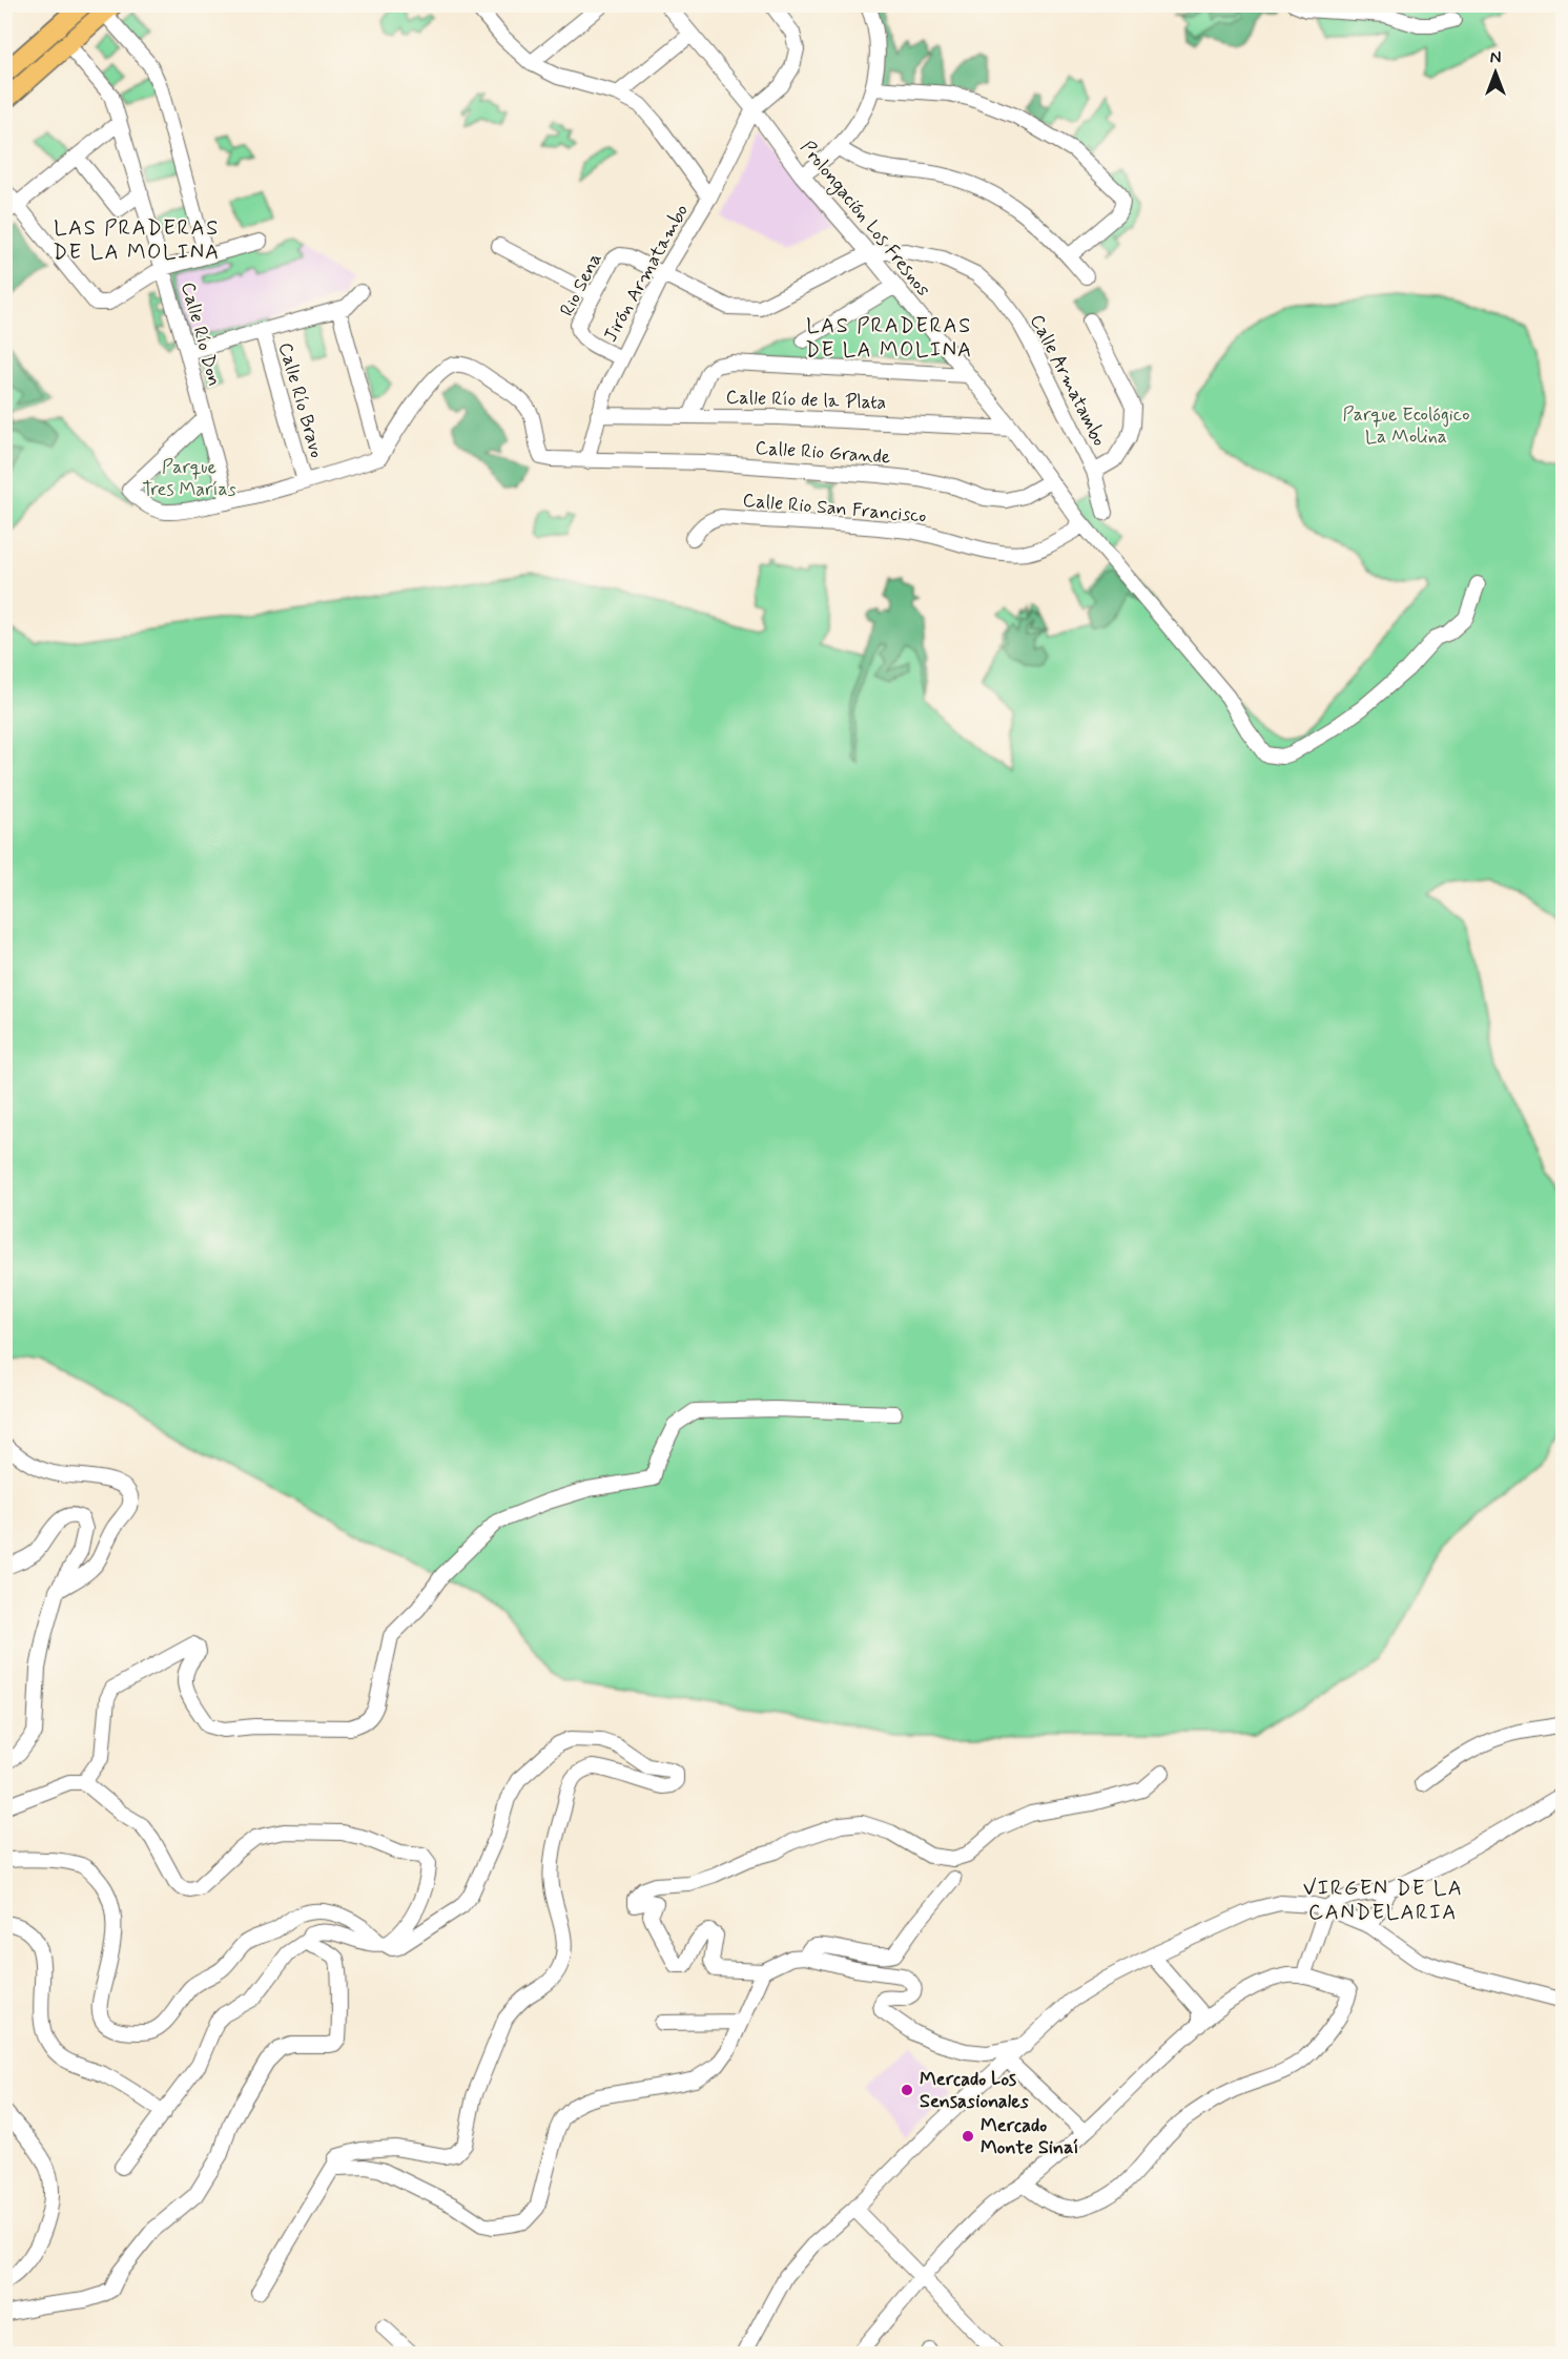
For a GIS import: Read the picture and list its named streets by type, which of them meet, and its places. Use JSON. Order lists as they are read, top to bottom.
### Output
{
  "streets": {
    "street": [
      "Prolongación Los Fresnos",
      "Jirón Armatambo",
      "Rio Sena",
      "Calle Río Don",
      "Calle Armatambo",
      "Calle Río Bravo",
      "Calle Río de la Plata",
      "Calle Rio Grande",
      "Calle Rio San Francisco"
    ]
  },
  "crossings": [
    ["Prolongación Los Fresnos", "Jirón Armatambo"],
    ["Prolongación Los Fresnos", "Calle Armatambo"],
    ["Prolongación Los Fresnos", "Calle Río de la Plata"],
    ["Prolongación Los Fresnos", "Calle Rio Grande"],
    ["Prolongación Los Fresnos", "Calle Rio San Francisco"],
    ["Jirón Armatambo", "Rio Sena"],
    ["Jirón Armatambo", "Calle Río de la Plata"],
    ["Jirón Armatambo", "Calle Rio Grande"]
  ],
  "districts": ["LAS PRADERAS DE LA MOLINA", "LAS PRADERAS DE LA MOLINA", "VIRGEN DE LA CANDELARIA"],
  "parks": ["Parque Ecológico La Molina", "Parque Tres Marías"],
  "places": ["Mercado Los Sensasionales", "Mercado Monte Sinaí"],
  "north": "top"
}
